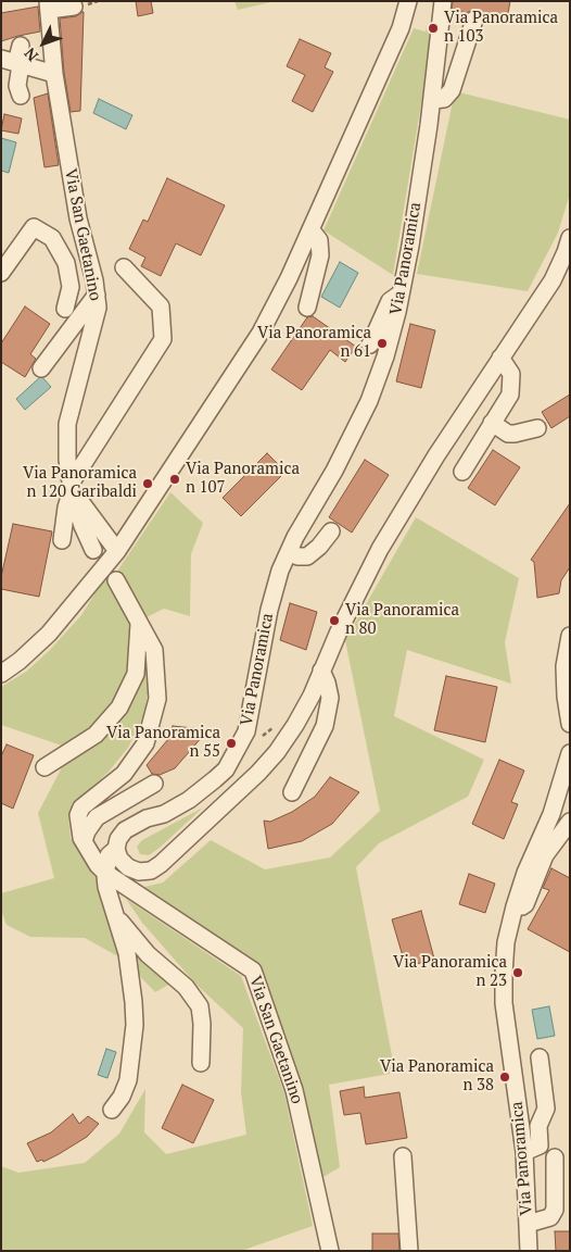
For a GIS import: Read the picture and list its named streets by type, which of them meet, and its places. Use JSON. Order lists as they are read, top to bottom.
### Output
{
  "streets": {
    "street": ["Via San Gaetanino", "Via Panoramica"]
  },
  "places": [
    "Via Panoramica n 103",
    "Via Panoramica n 61",
    "Via Panoramica n 107",
    "Via Panoramica n 120 Garibaldi",
    "Via Panoramica n 80",
    "Via Panoramica n 55",
    "Via Panoramica n 23",
    "Via Panoramica n 38"
  ],
  "north": "bottom left"
}
